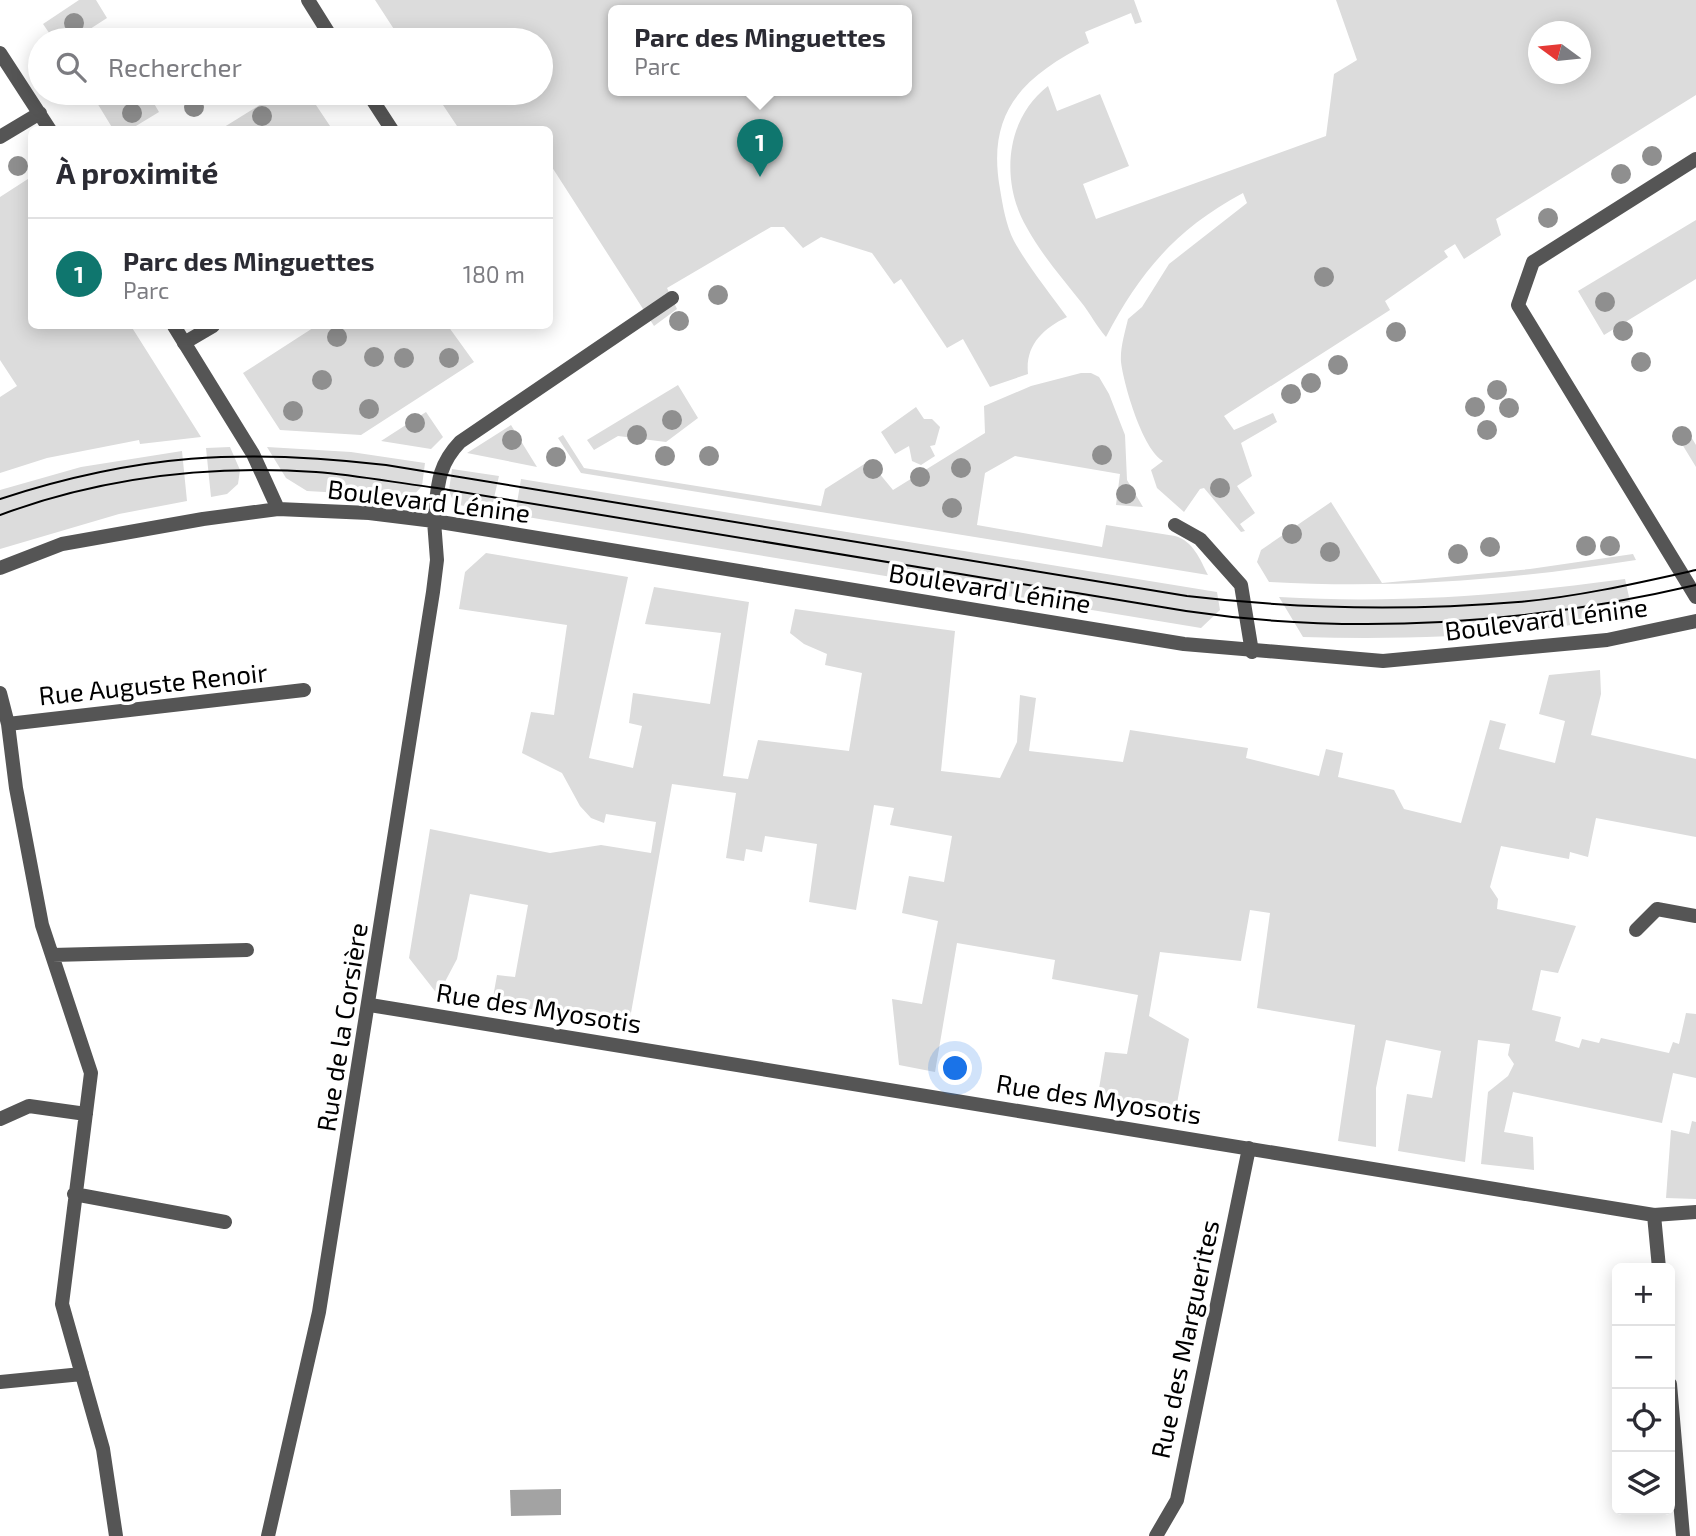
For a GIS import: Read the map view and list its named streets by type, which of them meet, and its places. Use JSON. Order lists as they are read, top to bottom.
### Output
{
  "streets": {
    "street": [
      "Boulevard Lénine",
      "Rue Auguste Renoir",
      "Rue des Myosotis",
      "Rue de la Corsière",
      "Rue des Marguerites"
    ]
  },
  "crossings": [
    ["Boulevard Lénine", "Rue de la Corsière"],
    ["Rue des Myosotis", "Rue de la Corsière"],
    ["Rue des Myosotis", "Rue des Marguerites"]
  ],
  "north": "left",
  "page": {
    "popup": ["Parc des Minguettes", "Parc"],
    "search": "Rechercher",
    "pins": "1",
    "heading": "À proximité",
    "list": [
      {
        "mark": "1",
        "name": "Parc des Minguettes",
        "note": "Parc",
        "value": "180 m"
      }
    ],
    "map_buttons": ["+", "−"]
  }
}
